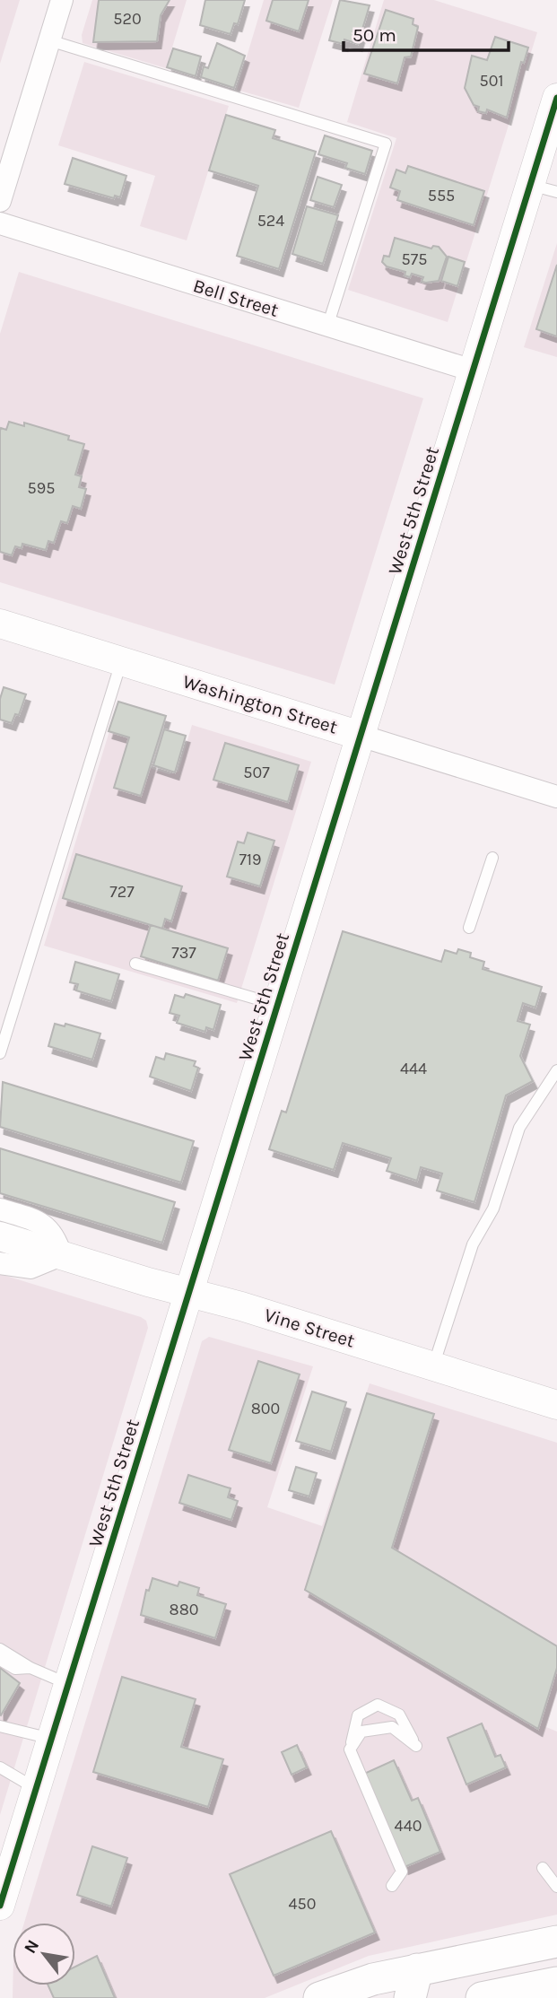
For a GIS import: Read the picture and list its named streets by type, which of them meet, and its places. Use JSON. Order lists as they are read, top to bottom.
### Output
{
  "streets": {
    "street": [
      "Bell Street",
      "West 5th Street",
      "Washington Street",
      "Vine Street"
    ]
  },
  "crossings": [
    ["Bell Street", "West 5th Street"],
    ["West 5th Street", "Washington Street"],
    ["West 5th Street", "Vine Street"]
  ],
  "house_numbers": [
    "520",
    "501",
    "555",
    "524",
    "575",
    "595",
    "507",
    "719",
    "727",
    "737",
    "444",
    "800",
    "880",
    "440",
    "450"
  ],
  "scale_bar": "50 m",
  "north": "top left"
}
